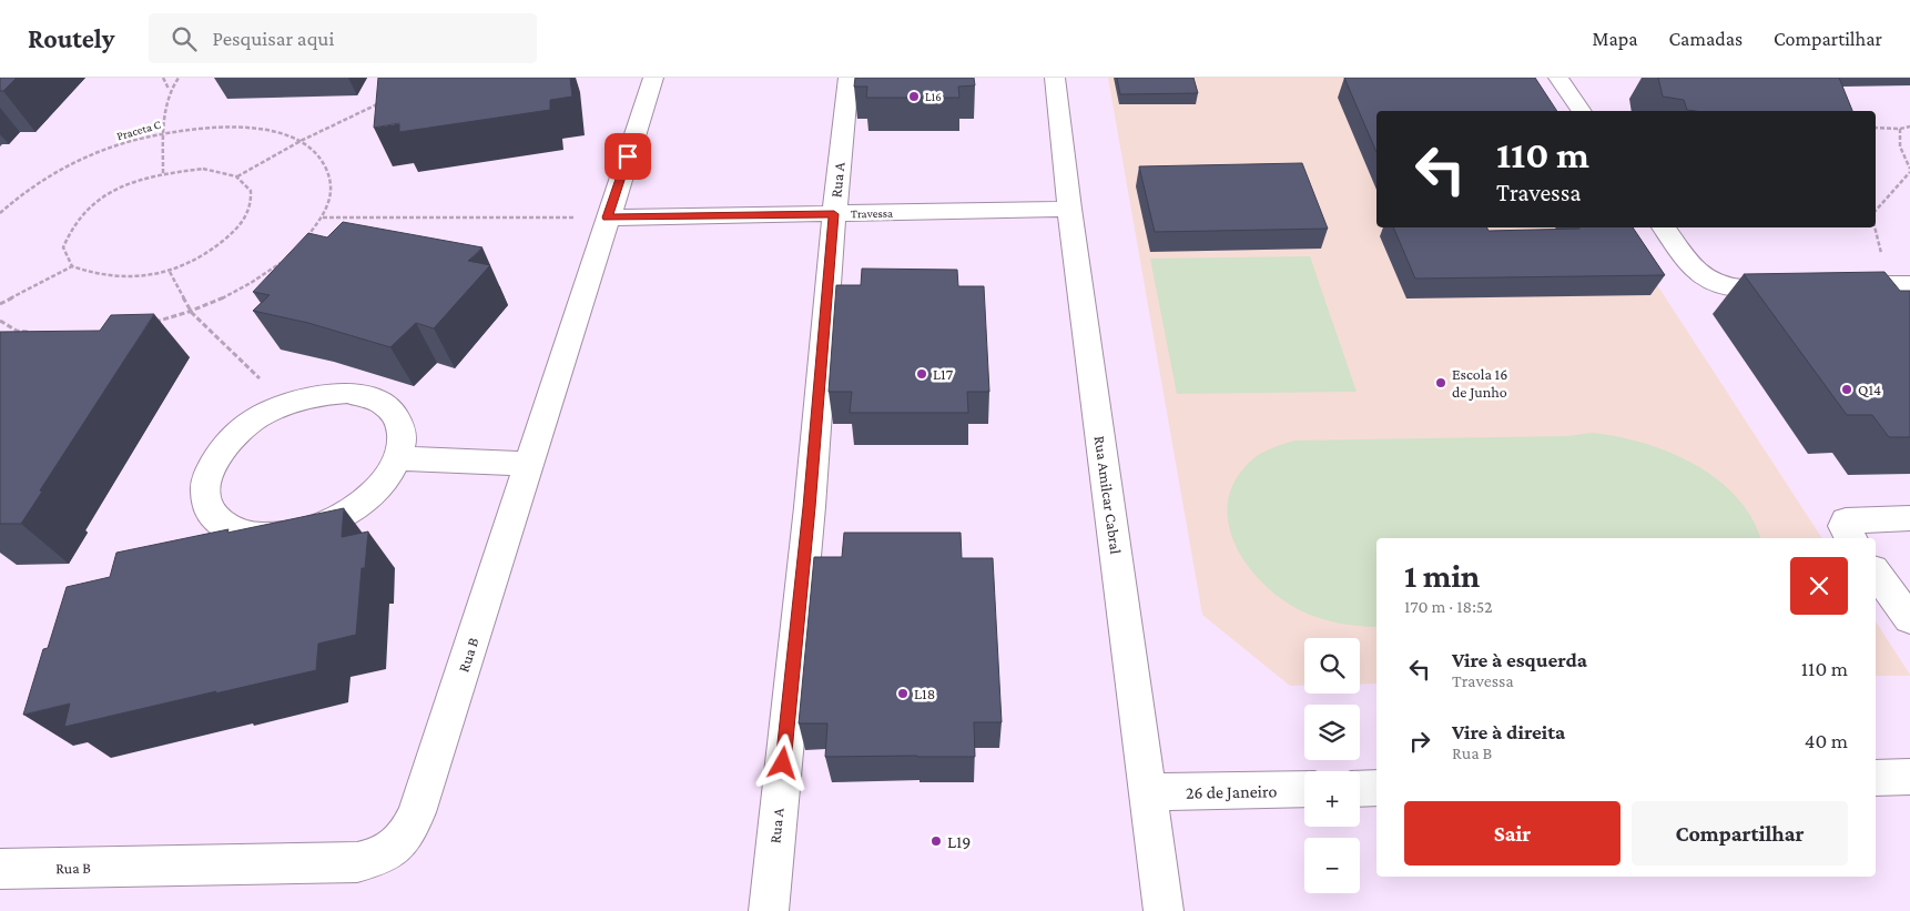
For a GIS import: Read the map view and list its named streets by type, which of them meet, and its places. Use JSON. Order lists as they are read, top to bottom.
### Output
{
  "streets": {
    "street": [
      "Rua A",
      "Travessa",
      "Rua Amilcar Cabral",
      "Rua B",
      "26 de Janeiro"
    ],
    "path": ["Praceta C"]
  },
  "crossings": [
    ["Rua A", "Travessa"],
    ["Travessa", "Rua Amilcar Cabral"],
    ["Travessa", "Rua B"],
    ["Rua Amilcar Cabral", "26 de Janeiro"]
  ],
  "places": [
    "L16",
    "L17",
    "Escola 16 de Junho",
    "Q14",
    "L18",
    "L19"
  ],
  "page": {
    "header": "Routely",
    "search": "Pesquisar aqui",
    "nav": ["Mapa", "Camadas", "Compartilhar"],
    "turn": ["110 m", "Travessa"],
    "heading": ["1 min", "170 m · 18:52"],
    "list": [
      {
        "name": "Vire à esquerda",
        "note": "Travessa",
        "value": "110 m"
      },
      {
        "name": "Vire à direita",
        "note": "Rua B",
        "value": "40 m"
      }
    ],
    "map_buttons": ["+", "−"],
    "buttons": ["Sair", "Compartilhar"]
  }
}
